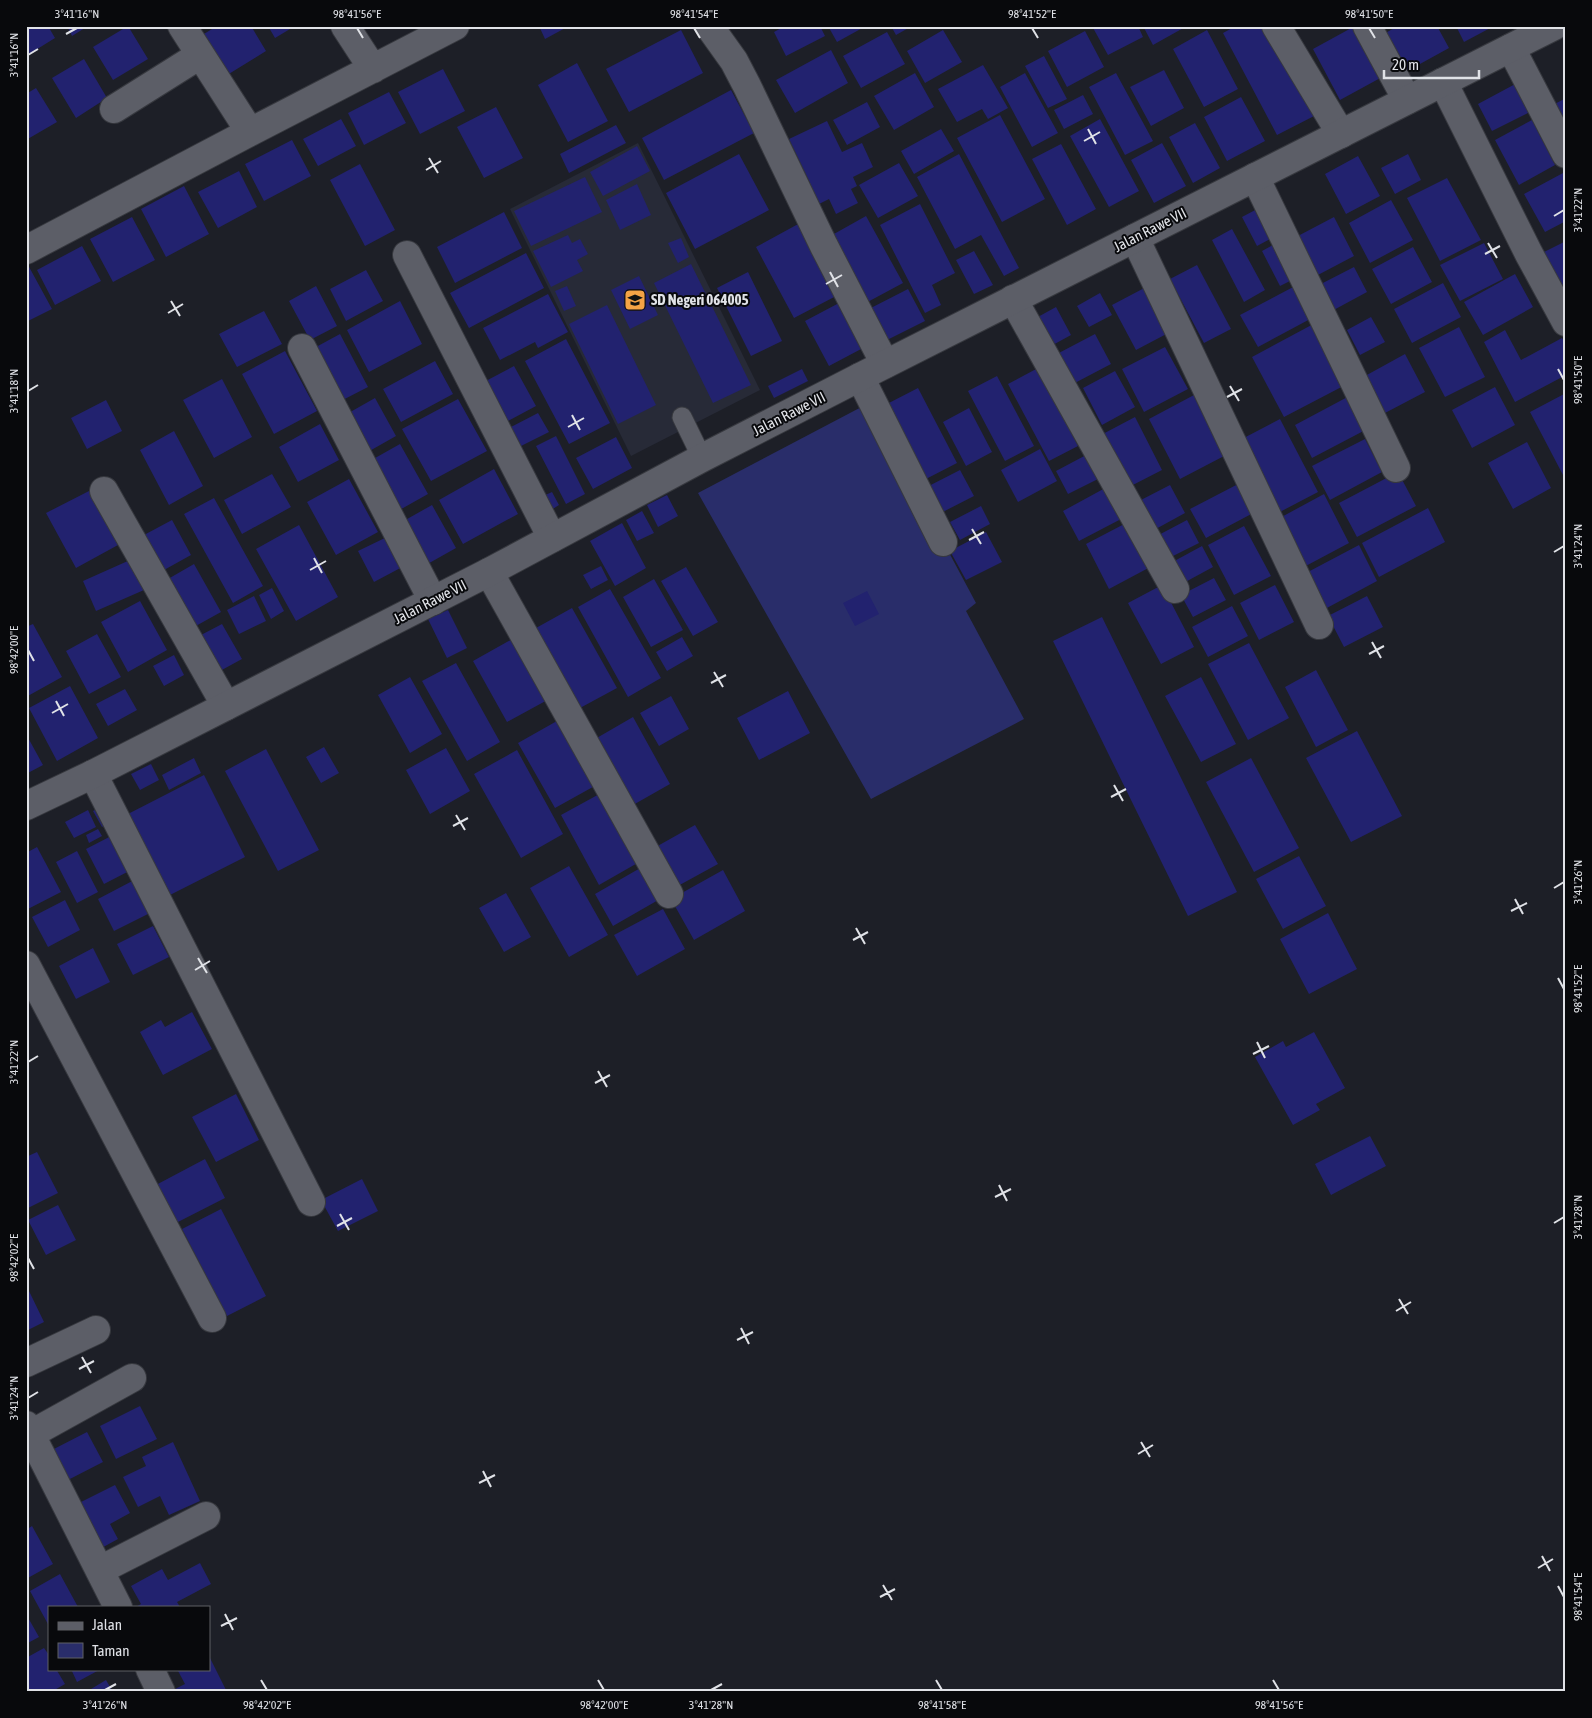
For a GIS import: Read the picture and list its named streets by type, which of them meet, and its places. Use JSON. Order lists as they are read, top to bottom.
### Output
{
  "streets": {
    "street": ["Jalan Rawe VII"]
  },
  "places": {
    "school or university": ["SD Negeri 064005"]
  },
  "legend": ["Jalan", "Taman"],
  "scale_bar": "20 m",
  "coordinates": [
    "3°41'16\"N",
    "98°41'56\"E",
    "98°41'54\"E",
    "98°41'52\"E",
    "98°41'50\"E",
    "3°41'22\"N",
    "3°41'18\"N",
    "3°41'24\"N",
    "98°42'00\"E",
    "3°41'26\"N",
    "3°41'28\"N",
    "98°42'02\"E",
    "98°41'58\"E"
  ]
}
